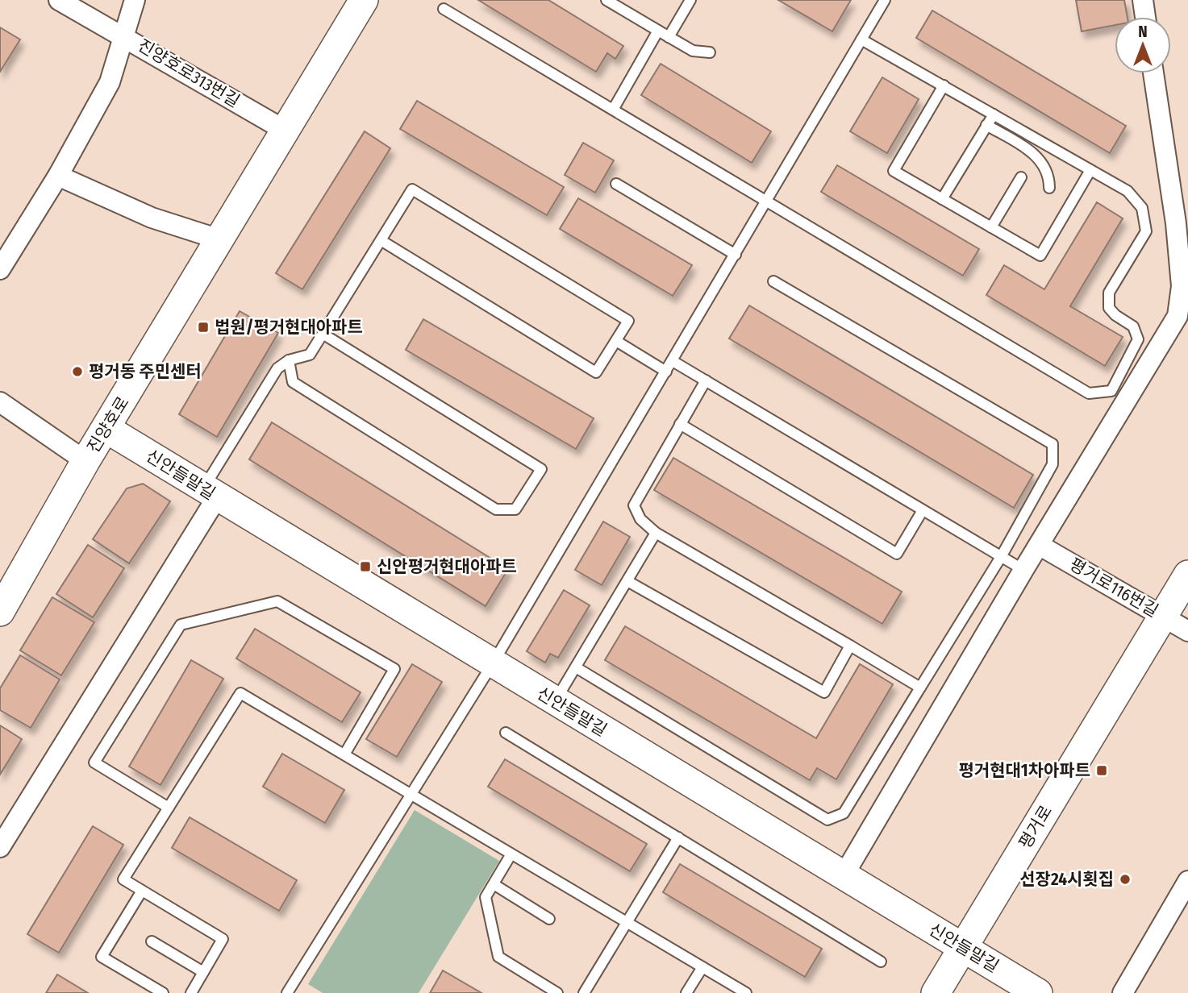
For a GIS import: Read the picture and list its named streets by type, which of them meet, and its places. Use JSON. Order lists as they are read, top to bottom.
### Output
{
  "streets": {
    "street": [
      "진양호로313번길",
      "진양호로",
      "신안들말길",
      "평거로116번길",
      "평거로"
    ]
  },
  "crossings": [
    ["진양호로313번길", "진양호로"],
    ["진양호로", "신안들말길"],
    ["신안들말길", "평거로"],
    ["평거로116번길", "평거로"]
  ],
  "places": {
    "transit": ["법원/평거현대아파트", "신안평거현대아파트", "평거현대1차아파트"],
    "other": ["평거동 주민센터", "선장24시횟집"]
  },
  "north": "top"
}
